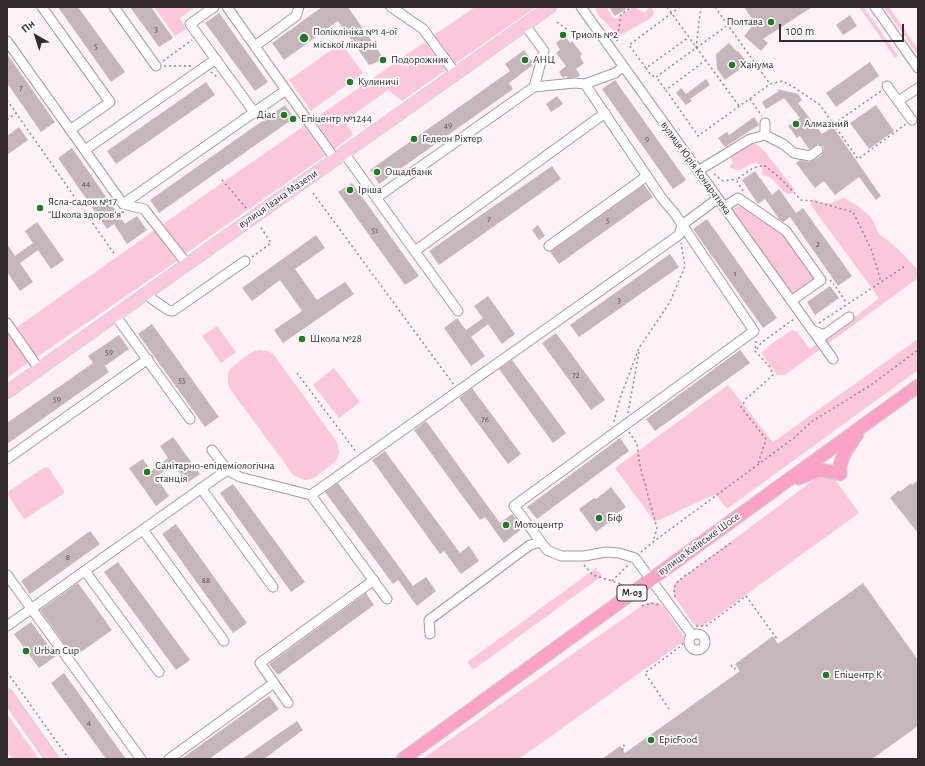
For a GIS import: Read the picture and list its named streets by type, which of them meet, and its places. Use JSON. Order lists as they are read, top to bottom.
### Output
{
  "streets": {
    "highway": ["вулиця Київське Шосе", "М-03"],
    "main road": ["вулиця Івана Мазепи"],
    "street": ["вулиця Юрія Кондратюка"]
  },
  "places": [
    "Полтава",
    "Триоль №2",
    "Поліклініка №1 4-ої міської лікарні",
    "Подорожник",
    "АНЦ",
    "Ханума",
    "Кулиничі",
    "Діас",
    "Епіцентр №1244",
    "Алмазний",
    "Гедеон Ріхтер",
    "Ощадбанк",
    "Іріша",
    "Ясла-садок №17 \"Школа здоров'я\"",
    "Школа №28",
    "Санітарно-епідеміологічна станція",
    "Біф",
    "Мотоцентр",
    "Urban Cup",
    "Епіцентр К",
    "EpicFood"
  ],
  "house_numbers": [
    "3",
    "5",
    "7",
    "49",
    "9",
    "44",
    "7",
    "5",
    "51",
    "2",
    "1",
    "3",
    "59",
    "72",
    "55",
    "59",
    "76",
    "8",
    "88",
    "4"
  ],
  "scale_bar": "100 m",
  "north": "top left"
}
